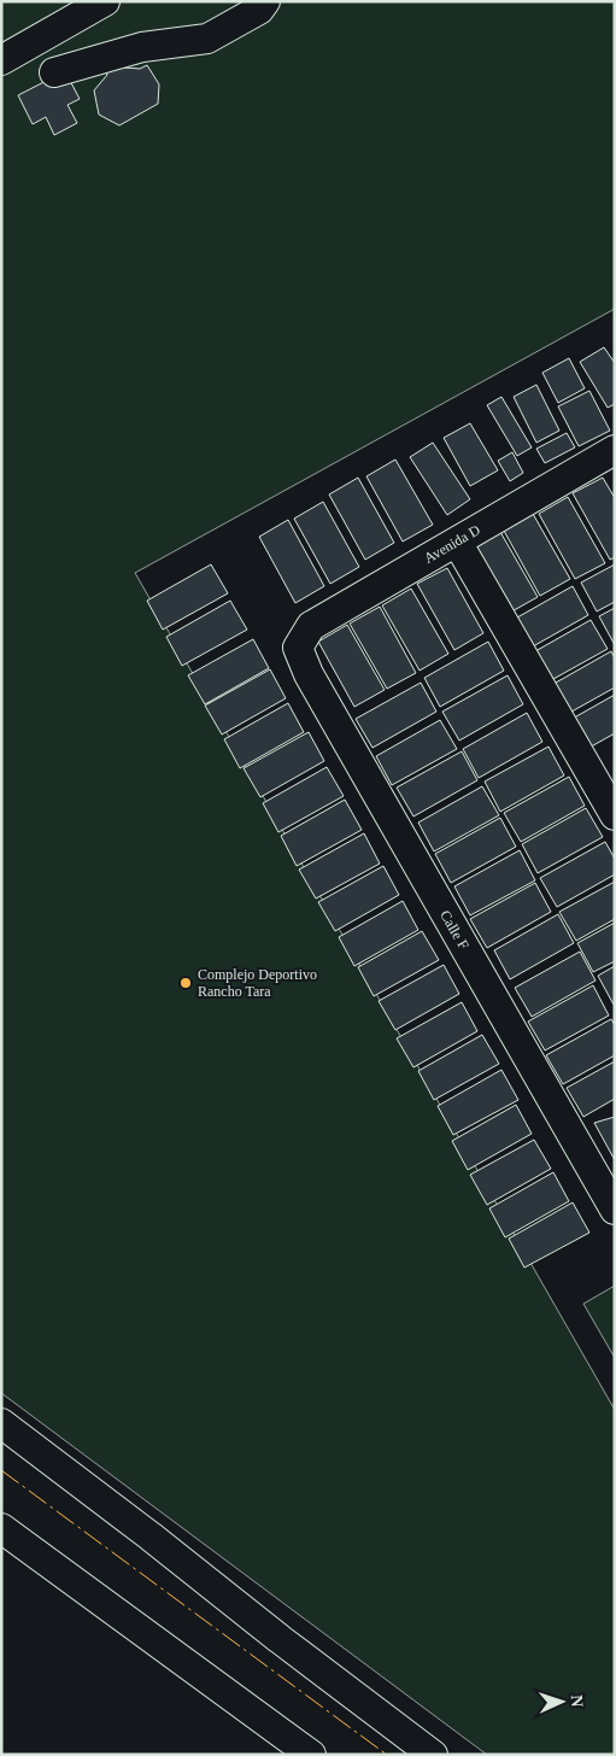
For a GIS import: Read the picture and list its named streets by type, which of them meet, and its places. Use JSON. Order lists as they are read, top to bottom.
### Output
{
  "streets": {
    "street": ["Avenida D", "Calle F"]
  },
  "crossings": [
    ["Avenida D", "Calle F"]
  ],
  "places": ["Complejo Deportivo Rancho Tara"],
  "north": "right"
}
